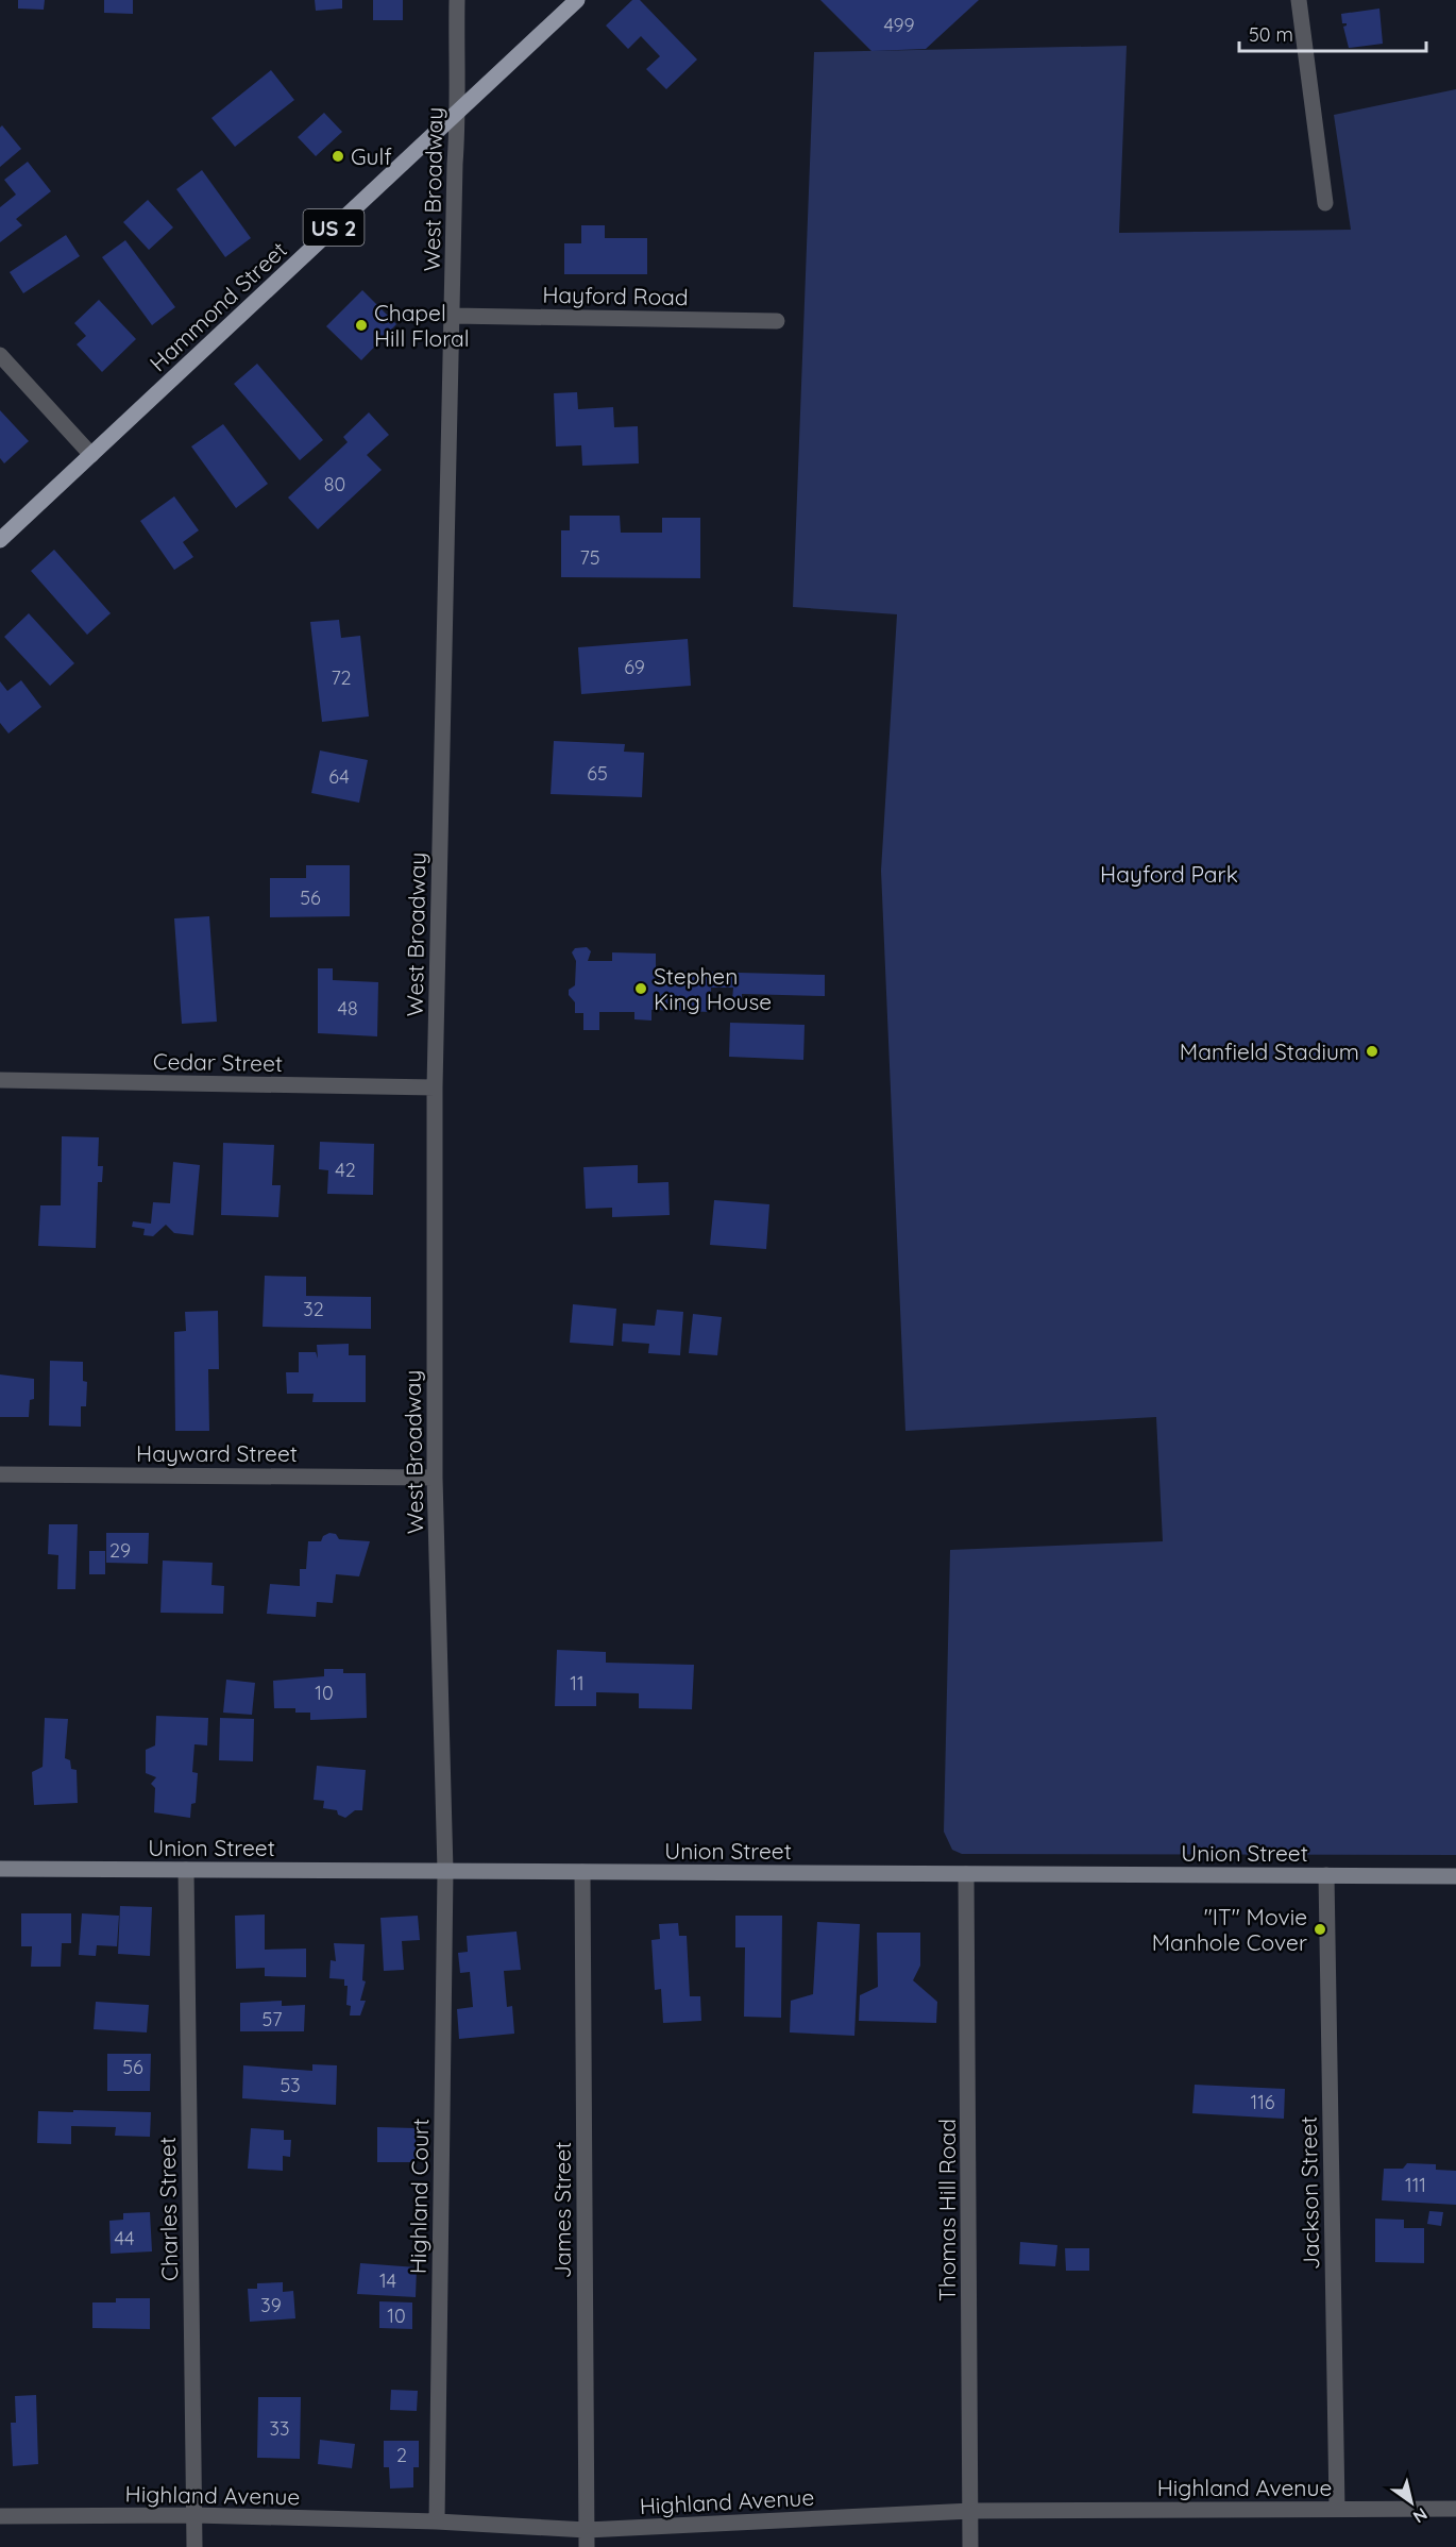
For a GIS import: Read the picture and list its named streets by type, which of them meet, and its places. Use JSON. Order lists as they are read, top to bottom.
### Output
{
  "streets": {
    "main road": ["US 2", "Hammond Street", "Union Street"],
    "street": [
      "West Broadway",
      "Hayford Road",
      "Cedar Street",
      "Hayward Street",
      "Jackson Street",
      "Highland Court",
      "Charles Street",
      "James Street",
      "Thomas Hill Road",
      "Highland Avenue"
    ]
  },
  "crossings": [
    ["West Broadway", "Hayford Road"],
    ["West Broadway", "Hammond Street"],
    ["West Broadway", "Cedar Street"],
    ["West Broadway", "Hayward Street"],
    ["West Broadway", "Union Street"],
    ["West Broadway", "Highland Court"],
    ["Union Street", "Jackson Street"],
    ["Union Street", "Highland Court"],
    ["Union Street", "Charles Street"],
    ["Union Street", "James Street"],
    ["Union Street", "Thomas Hill Road"],
    ["Jackson Street", "Highland Avenue"],
    ["Highland Court", "Highland Avenue"],
    ["Charles Street", "Highland Avenue"],
    ["James Street", "Highland Avenue"],
    ["Thomas Hill Road", "Highland Avenue"]
  ],
  "parks": ["Hayford Park"],
  "places": [
    "Gulf",
    "Chapel Hill Floral",
    "Stephen King House",
    "Manfield Stadium",
    "\"IT\" Movie Manhole Cover"
  ],
  "house_numbers": [
    "499",
    "80",
    "75",
    "69",
    "72",
    "65",
    "64",
    "56",
    "48",
    "42",
    "32",
    "29",
    "11",
    "10",
    "57",
    "56",
    "53",
    "116",
    "111",
    "44",
    "14",
    "39",
    "10",
    "33",
    "2"
  ],
  "scale_bar": "50 m",
  "north": "bottom right"
}
